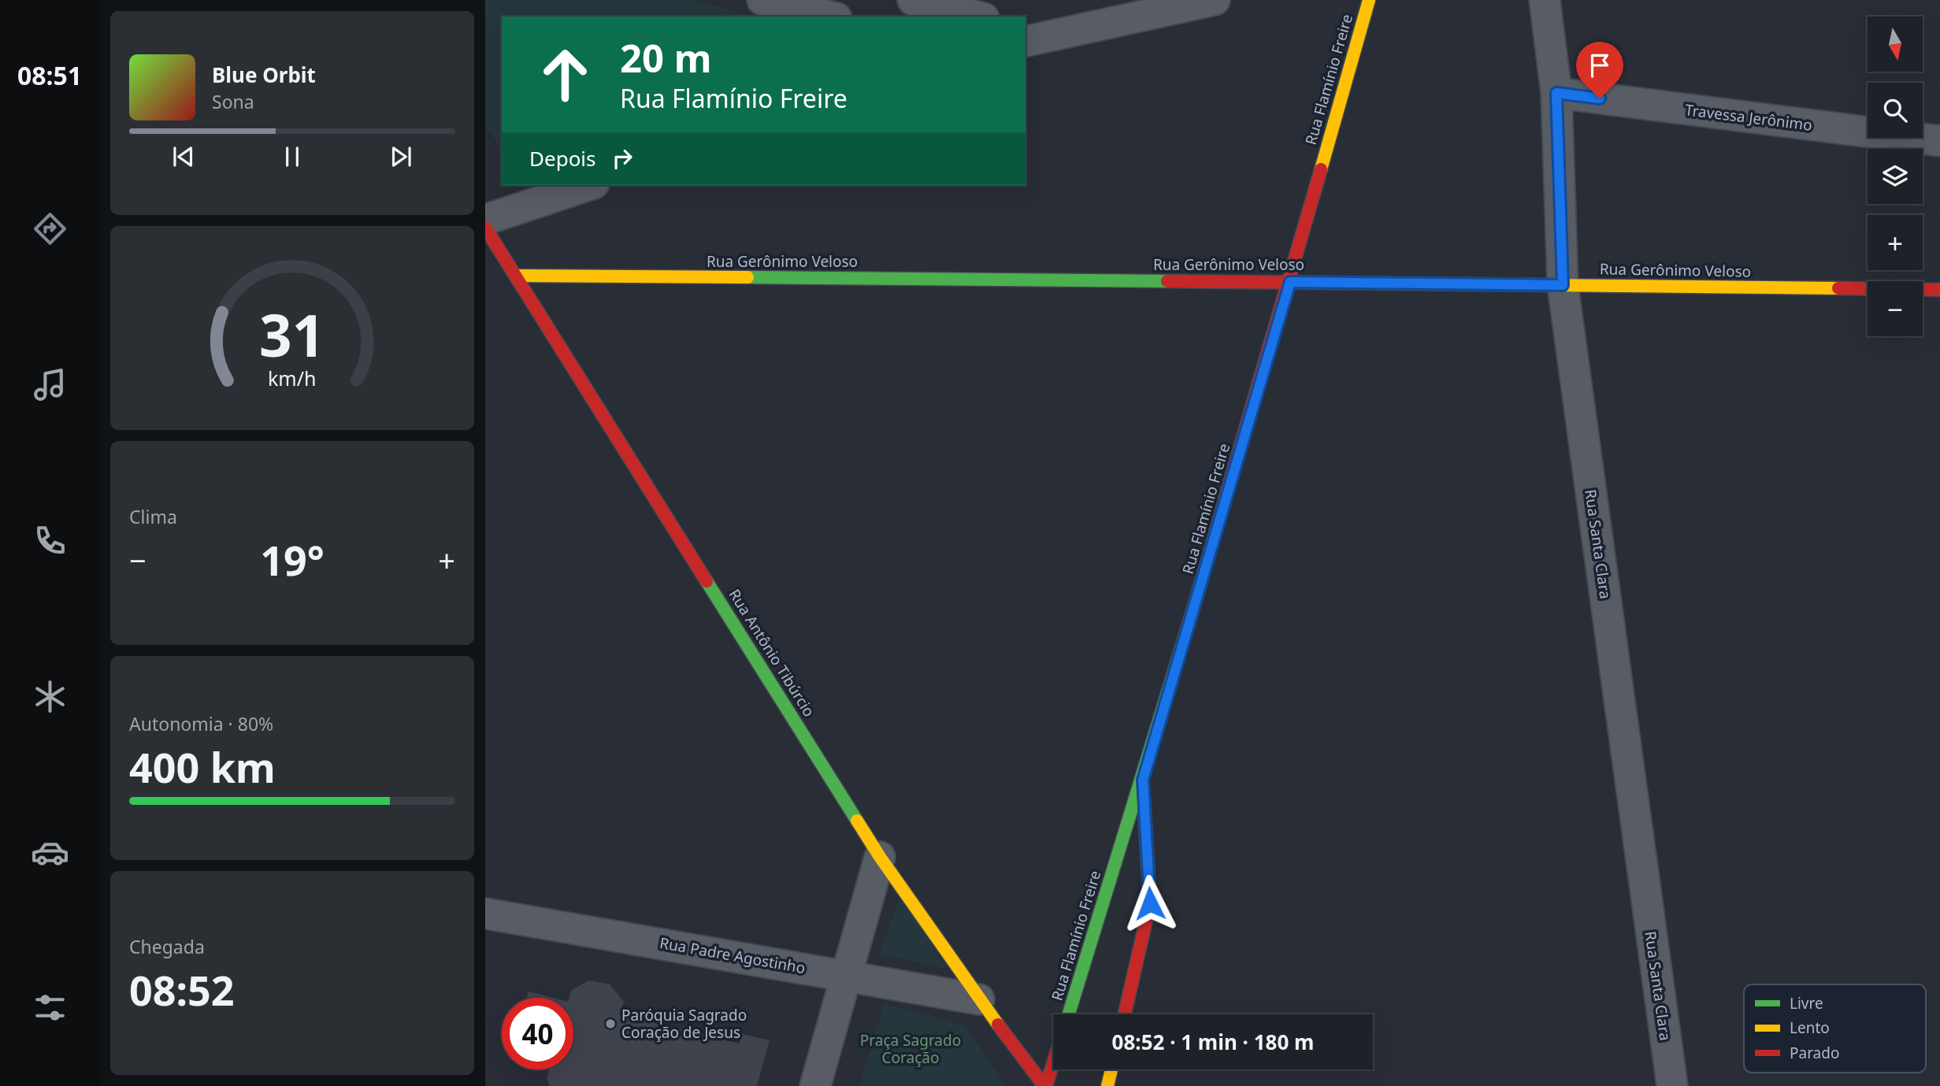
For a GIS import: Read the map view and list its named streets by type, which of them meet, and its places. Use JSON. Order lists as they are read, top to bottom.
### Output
{
  "streets": {
    "street": [
      "Rua Flamínio Freire",
      "Travessa Jerônimo",
      "Rua Gerônimo Veloso",
      "Rua Santa Clara",
      "Rua Antônio Tibúrcio",
      "Rua Padre Agostinho"
    ]
  },
  "crossings": [
    ["Rua Flamínio Freire", "Rua Gerônimo Veloso"],
    ["Travessa Jerônimo", "Rua Santa Clara"],
    ["Rua Gerônimo Veloso", "Rua Santa Clara"],
    ["Rua Gerônimo Veloso", "Rua Antônio Tibúrcio"],
    ["Rua Antônio Tibúrcio", "Rua Padre Agostinho"]
  ],
  "parks": ["Praça Sagrado Coração"],
  "places": ["Paróquia Sagrado Coração de Jesus"],
  "legend": ["Livre", "Lento", "Parado"],
  "north": "bottom",
  "page": {
    "tabs": "08:51",
    "map_buttons": ["+", "−"],
    "turn": ["20 m", "Rua Flamínio Freire"],
    "song": ["Blue Orbit", "Sona"],
    "then": "Depois",
    "tile": [
      "Clima",
      ["Autonomia · 80%", "400 km"],
      ["Chegada", "08:52"]
    ],
    "heat": ["−", "19°", "+"],
    "limit": "40",
    "trip": "08:52 · 1 min · 180 m",
    "gauge": ["31", "km/h"]
  }
}
